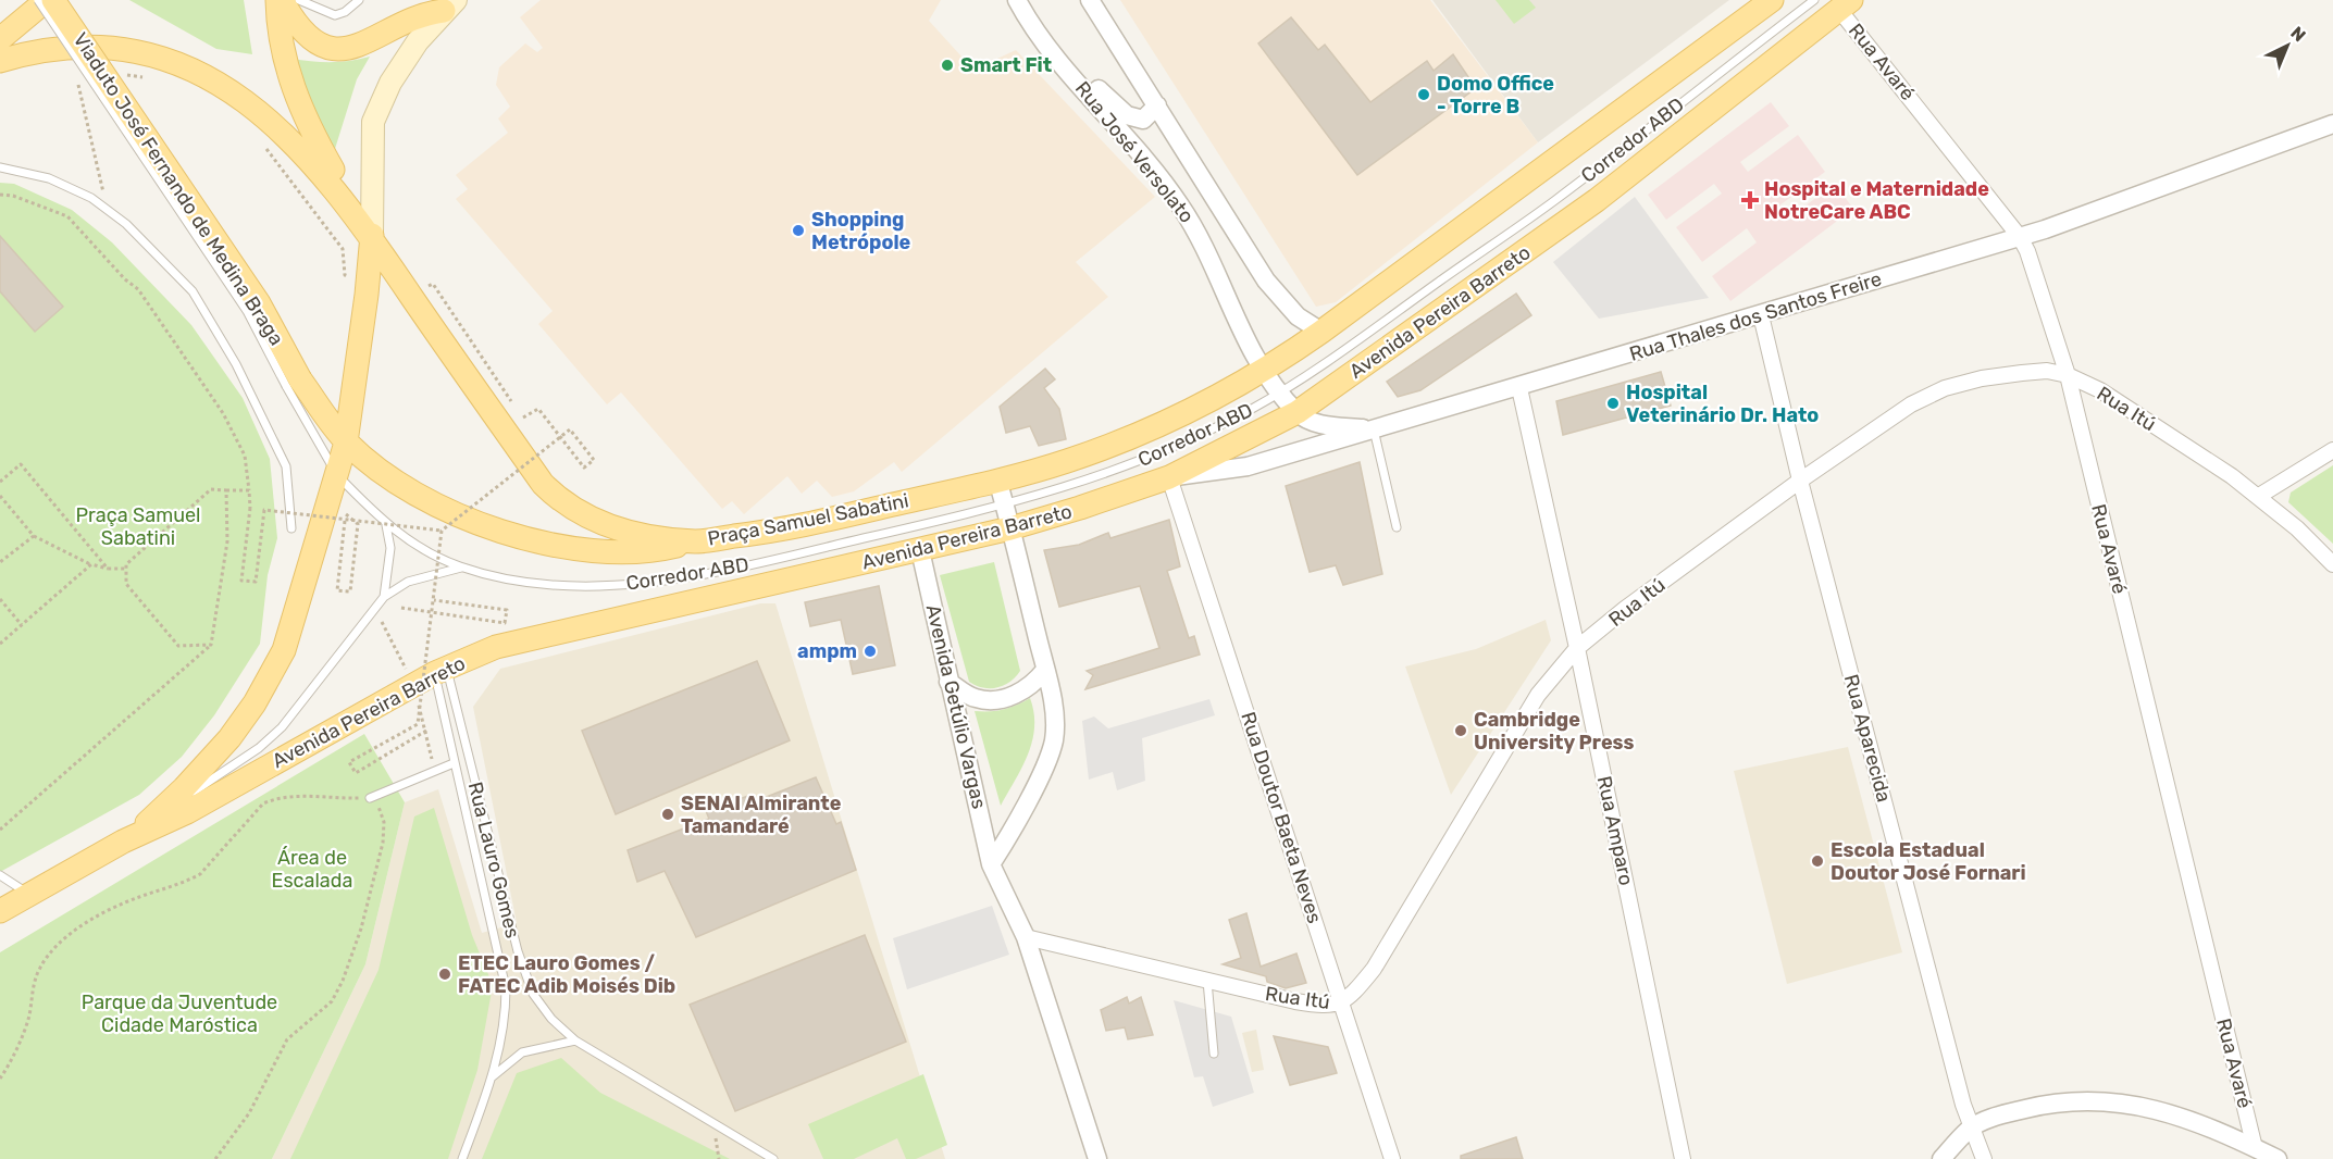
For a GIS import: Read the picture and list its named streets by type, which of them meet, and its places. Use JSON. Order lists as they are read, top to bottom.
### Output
{
  "streets": {
    "main road": ["Viaduto José Fernando de Medina Braga", "Avenida Pereira Barreto", "Praça Samuel Sabatini"],
    "street": [
      "Rua Avaré",
      "Rua José Versolato",
      "Rua Thales dos Santos Freire",
      "Rua Itú",
      "Avenida Getúlio Vargas",
      "Rua Aparecida",
      "Rua Doutor Baeta Neves",
      "Rua Amparo"
    ],
    "lane": ["Corredor ABD", "Rua Lauro Gomes"]
  },
  "crossings": [
    ["Rua Avaré", "Avenida Pereira Barreto"],
    ["Rua Avaré", "Rua Thales dos Santos Freire"],
    ["Rua Avaré", "Rua Itú"],
    ["Corredor ABD", "Rua José Versolato"],
    ["Corredor ABD", "Viaduto José Fernando de Medina Braga"],
    ["Rua José Versolato", "Avenida Pereira Barreto"],
    ["Rua José Versolato", "Rua Thales dos Santos Freire"],
    ["Avenida Pereira Barreto", "Rua Thales dos Santos Freire"],
    ["Avenida Pereira Barreto", "Avenida Getúlio Vargas"],
    ["Avenida Pereira Barreto", "Rua Doutor Baeta Neves"],
    ["Avenida Pereira Barreto", "Rua Lauro Gomes"],
    ["Rua Thales dos Santos Freire", "Rua Aparecida"],
    ["Rua Thales dos Santos Freire", "Rua Doutor Baeta Neves"],
    ["Rua Thales dos Santos Freire", "Rua Amparo"],
    ["Rua Itú", "Avenida Getúlio Vargas"],
    ["Rua Itú", "Rua Aparecida"],
    ["Rua Itú", "Rua Doutor Baeta Neves"],
    ["Rua Itú", "Rua Amparo"]
  ],
  "parks": ["Praça Samuel Sabatini", "Área de Escalada", "Parque da Juventude Cidade Maróstica"],
  "places": {
    "other": [
      "Smart Fit",
      "Domo Office - Torre B",
      "Shopping Metrópole",
      "Hospital Veterinário Dr. Hato",
      "ampm",
      "Cambridge University Press",
      "SENAI Almirante Tamandaré",
      "Escola Estadual Doutor José Fornari",
      "ETEC Lauro Gomes / FATEC Adib Moisés Dib"
    ],
    "health": ["Hospital e Maternidade NotreCare ABC"]
  },
  "north": "top right"
}
